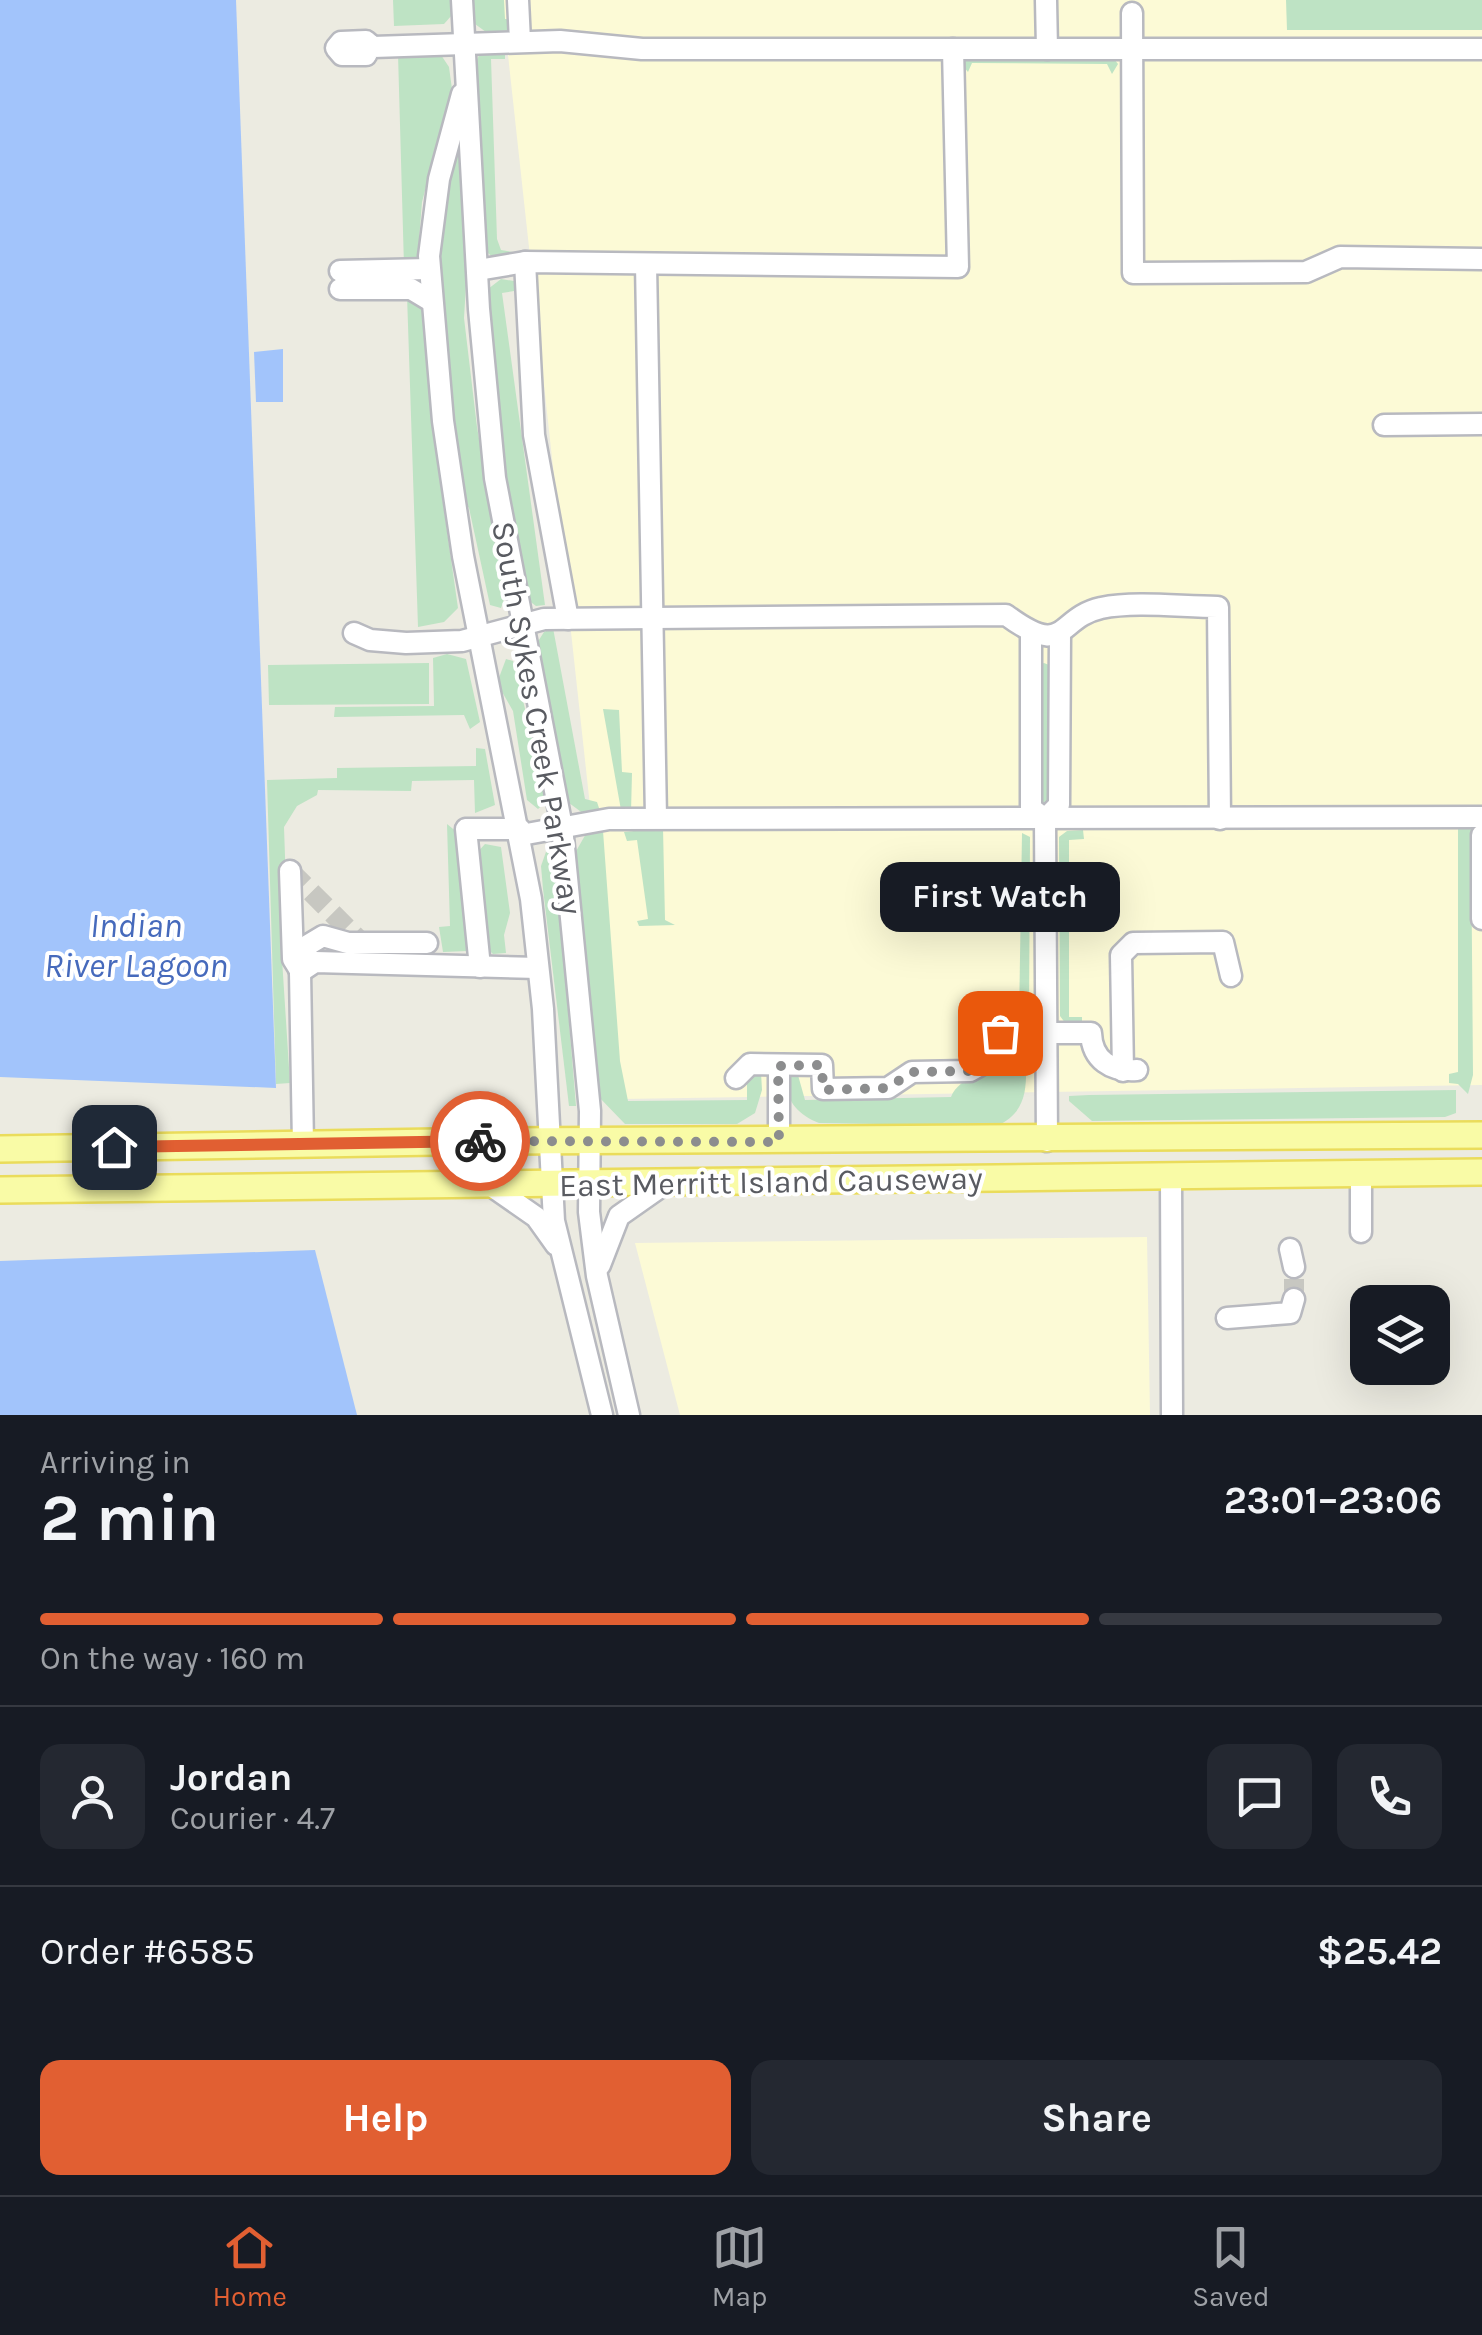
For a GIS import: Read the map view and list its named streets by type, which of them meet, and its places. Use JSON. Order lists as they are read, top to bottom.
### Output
{
  "streets": {
    "main road": ["East Merritt Island Causeway"],
    "street": ["South Sykes Creek Parkway"]
  },
  "crossings": [
    ["South Sykes Creek Parkway", "East Merritt Island Causeway"]
  ],
  "water": ["Indian River Lagoon"],
  "places": ["First Watch"],
  "page": {
    "bubble": "First Watch",
    "heading": ["2 min", "Arriving in", "23:01–23:06"],
    "panel": [
      "Jordan",
      "Courier · 4.7",
      "Order #6585",
      "$25.42"
    ],
    "bar": "On the way · 160 m",
    "buttons": ["Help", "Share"],
    "tabs": ["Home", "Map", "Saved"]
  }
}
